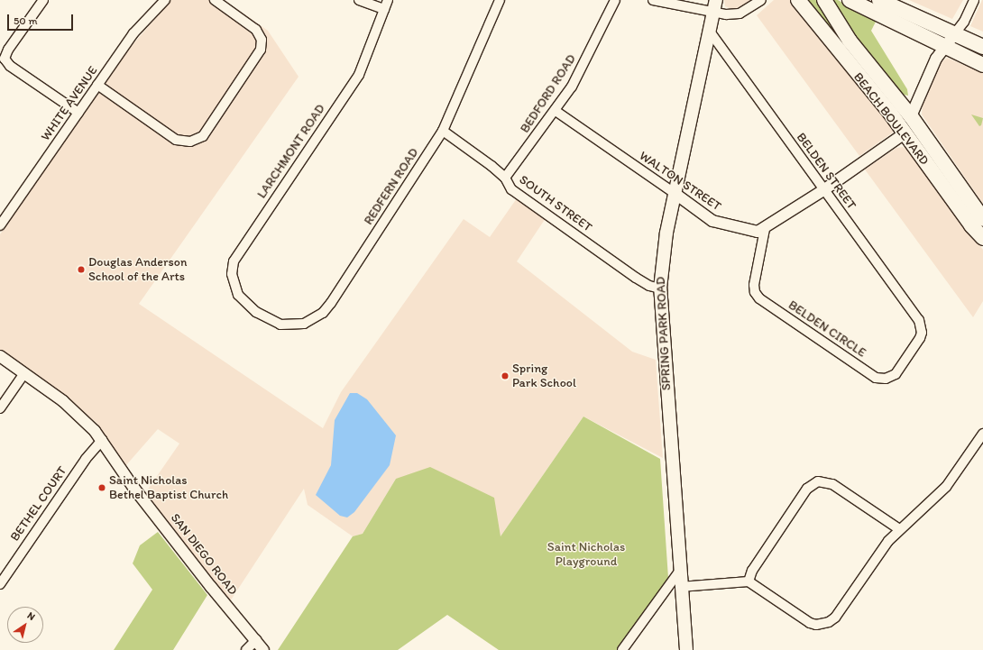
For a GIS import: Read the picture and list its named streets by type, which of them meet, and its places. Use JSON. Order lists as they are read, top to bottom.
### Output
{
  "streets": {
    "main road": ["BEACH BOULEVARD", "SPRING PARK ROAD"],
    "street": [
      "BEDFORD ROAD",
      "WHITE AVENUE",
      "LARCHMONT ROAD",
      "BELDEN STREET",
      "WALTON STREET",
      "REDFERN ROAD",
      "SOUTH STREET",
      "BELDEN CIRCLE",
      "BETHEL COURT",
      "SAN DIEGO ROAD"
    ]
  },
  "crossings": [
    ["BEDFORD ROAD", "WALTON STREET"],
    ["BEDFORD ROAD", "SOUTH STREET"],
    ["LARCHMONT ROAD", "REDFERN ROAD"],
    ["BELDEN STREET", "BELDEN CIRCLE"],
    ["BELDEN STREET", "SPRING PARK ROAD"],
    ["WALTON STREET", "BELDEN CIRCLE"],
    ["WALTON STREET", "SPRING PARK ROAD"],
    ["REDFERN ROAD", "SOUTH STREET"],
    ["SOUTH STREET", "SPRING PARK ROAD"],
    ["BETHEL COURT", "SAN DIEGO ROAD"]
  ],
  "parks": ["Saint Nicholas Playground"],
  "places": ["Douglas Anderson School of the Arts", "Spring Park School", "Saint Nicholas Bethel Baptist Church"],
  "scale_bar": "50 m",
  "north": "top right"
}
